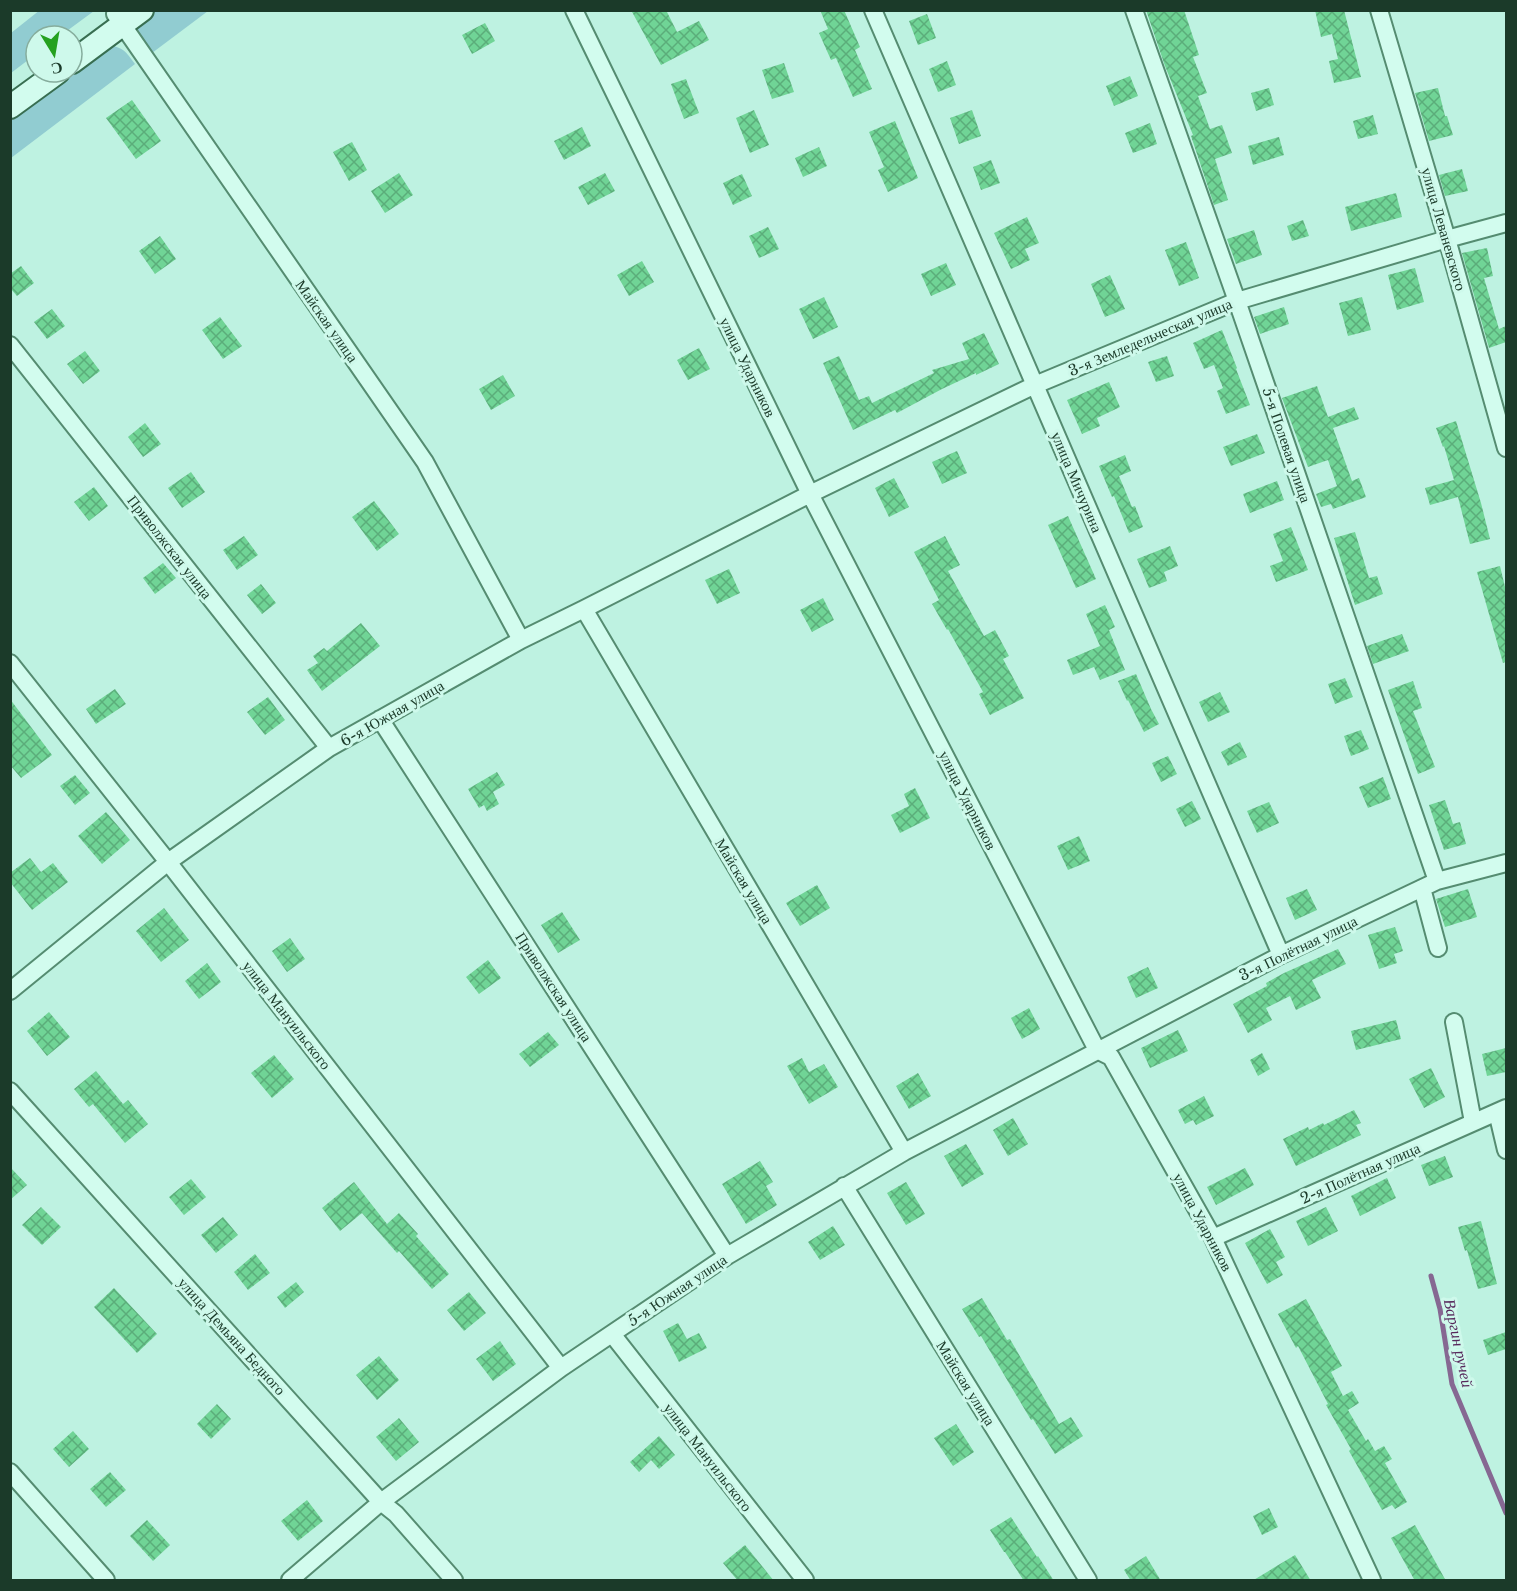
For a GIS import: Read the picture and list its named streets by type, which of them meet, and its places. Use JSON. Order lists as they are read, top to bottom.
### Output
{
  "streets": {
    "street": [
      "улица Леваневского",
      "Майская улица",
      "3-я Земледельческая улица",
      "улица Ударников",
      "5-я Полевая улица",
      "улица Мичурина",
      "Приволжская улица",
      "6-я Южная улица",
      "3-я Полётная улица",
      "улица Мануильского",
      "2-я Полётная улица",
      "5-я Южная улица",
      "улица Демьяна Бедного"
    ]
  },
  "crossings": [
    ["улица Леваневского", "3-я Земледельческая улица"],
    ["Майская улица", "6-я Южная улица"],
    ["Майская улица", "5-я Южная улица"],
    ["3-я Земледельческая улица", "улица Ударников"],
    ["3-я Земледельческая улица", "5-я Полевая улица"],
    ["3-я Земледельческая улица", "улица Мичурина"],
    ["3-я Земледельческая улица", "6-я Южная улица"],
    ["улица Ударников", "6-я Южная улица"],
    ["улица Ударников", "3-я Полётная улица"],
    ["улица Ударников", "2-я Полётная улица"],
    ["улица Ударников", "5-я Южная улица"],
    ["5-я Полевая улица", "3-я Полётная улица"],
    ["улица Мичурина", "3-я Полётная улица"],
    ["Приволжская улица", "6-я Южная улица"],
    ["Приволжская улица", "5-я Южная улица"],
    ["6-я Южная улица", "улица Мануильского"],
    ["3-я Полётная улица", "5-я Южная улица"],
    ["улица Мануильского", "5-я Южная улица"],
    ["5-я Южная улица", "улица Демьяна Бедного"]
  ],
  "water": ["Варгин ручей"],
  "north": "bottom"
}
